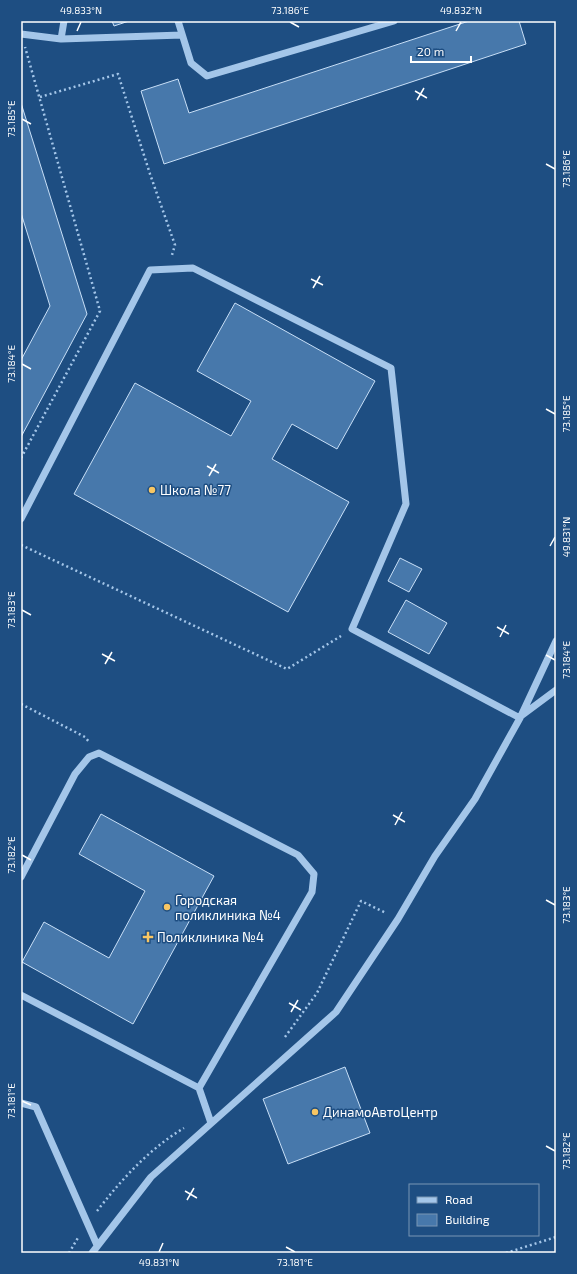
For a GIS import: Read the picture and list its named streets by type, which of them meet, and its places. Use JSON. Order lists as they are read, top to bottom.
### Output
{
  "places": {
    "other": ["Школа №77", "Городская поликлиника №4", "ДинамоАвтоЦентр"],
    "health": ["Поликлиника №4"]
  },
  "legend": ["Road", "Building"],
  "scale_bar": "20 m",
  "coordinates": [
    "49.833°N",
    "73.186°E",
    "49.832°N",
    "73.185°E",
    "73.184°E",
    "49.831°N",
    "73.183°E",
    "73.182°E",
    "73.181°E"
  ]
}
